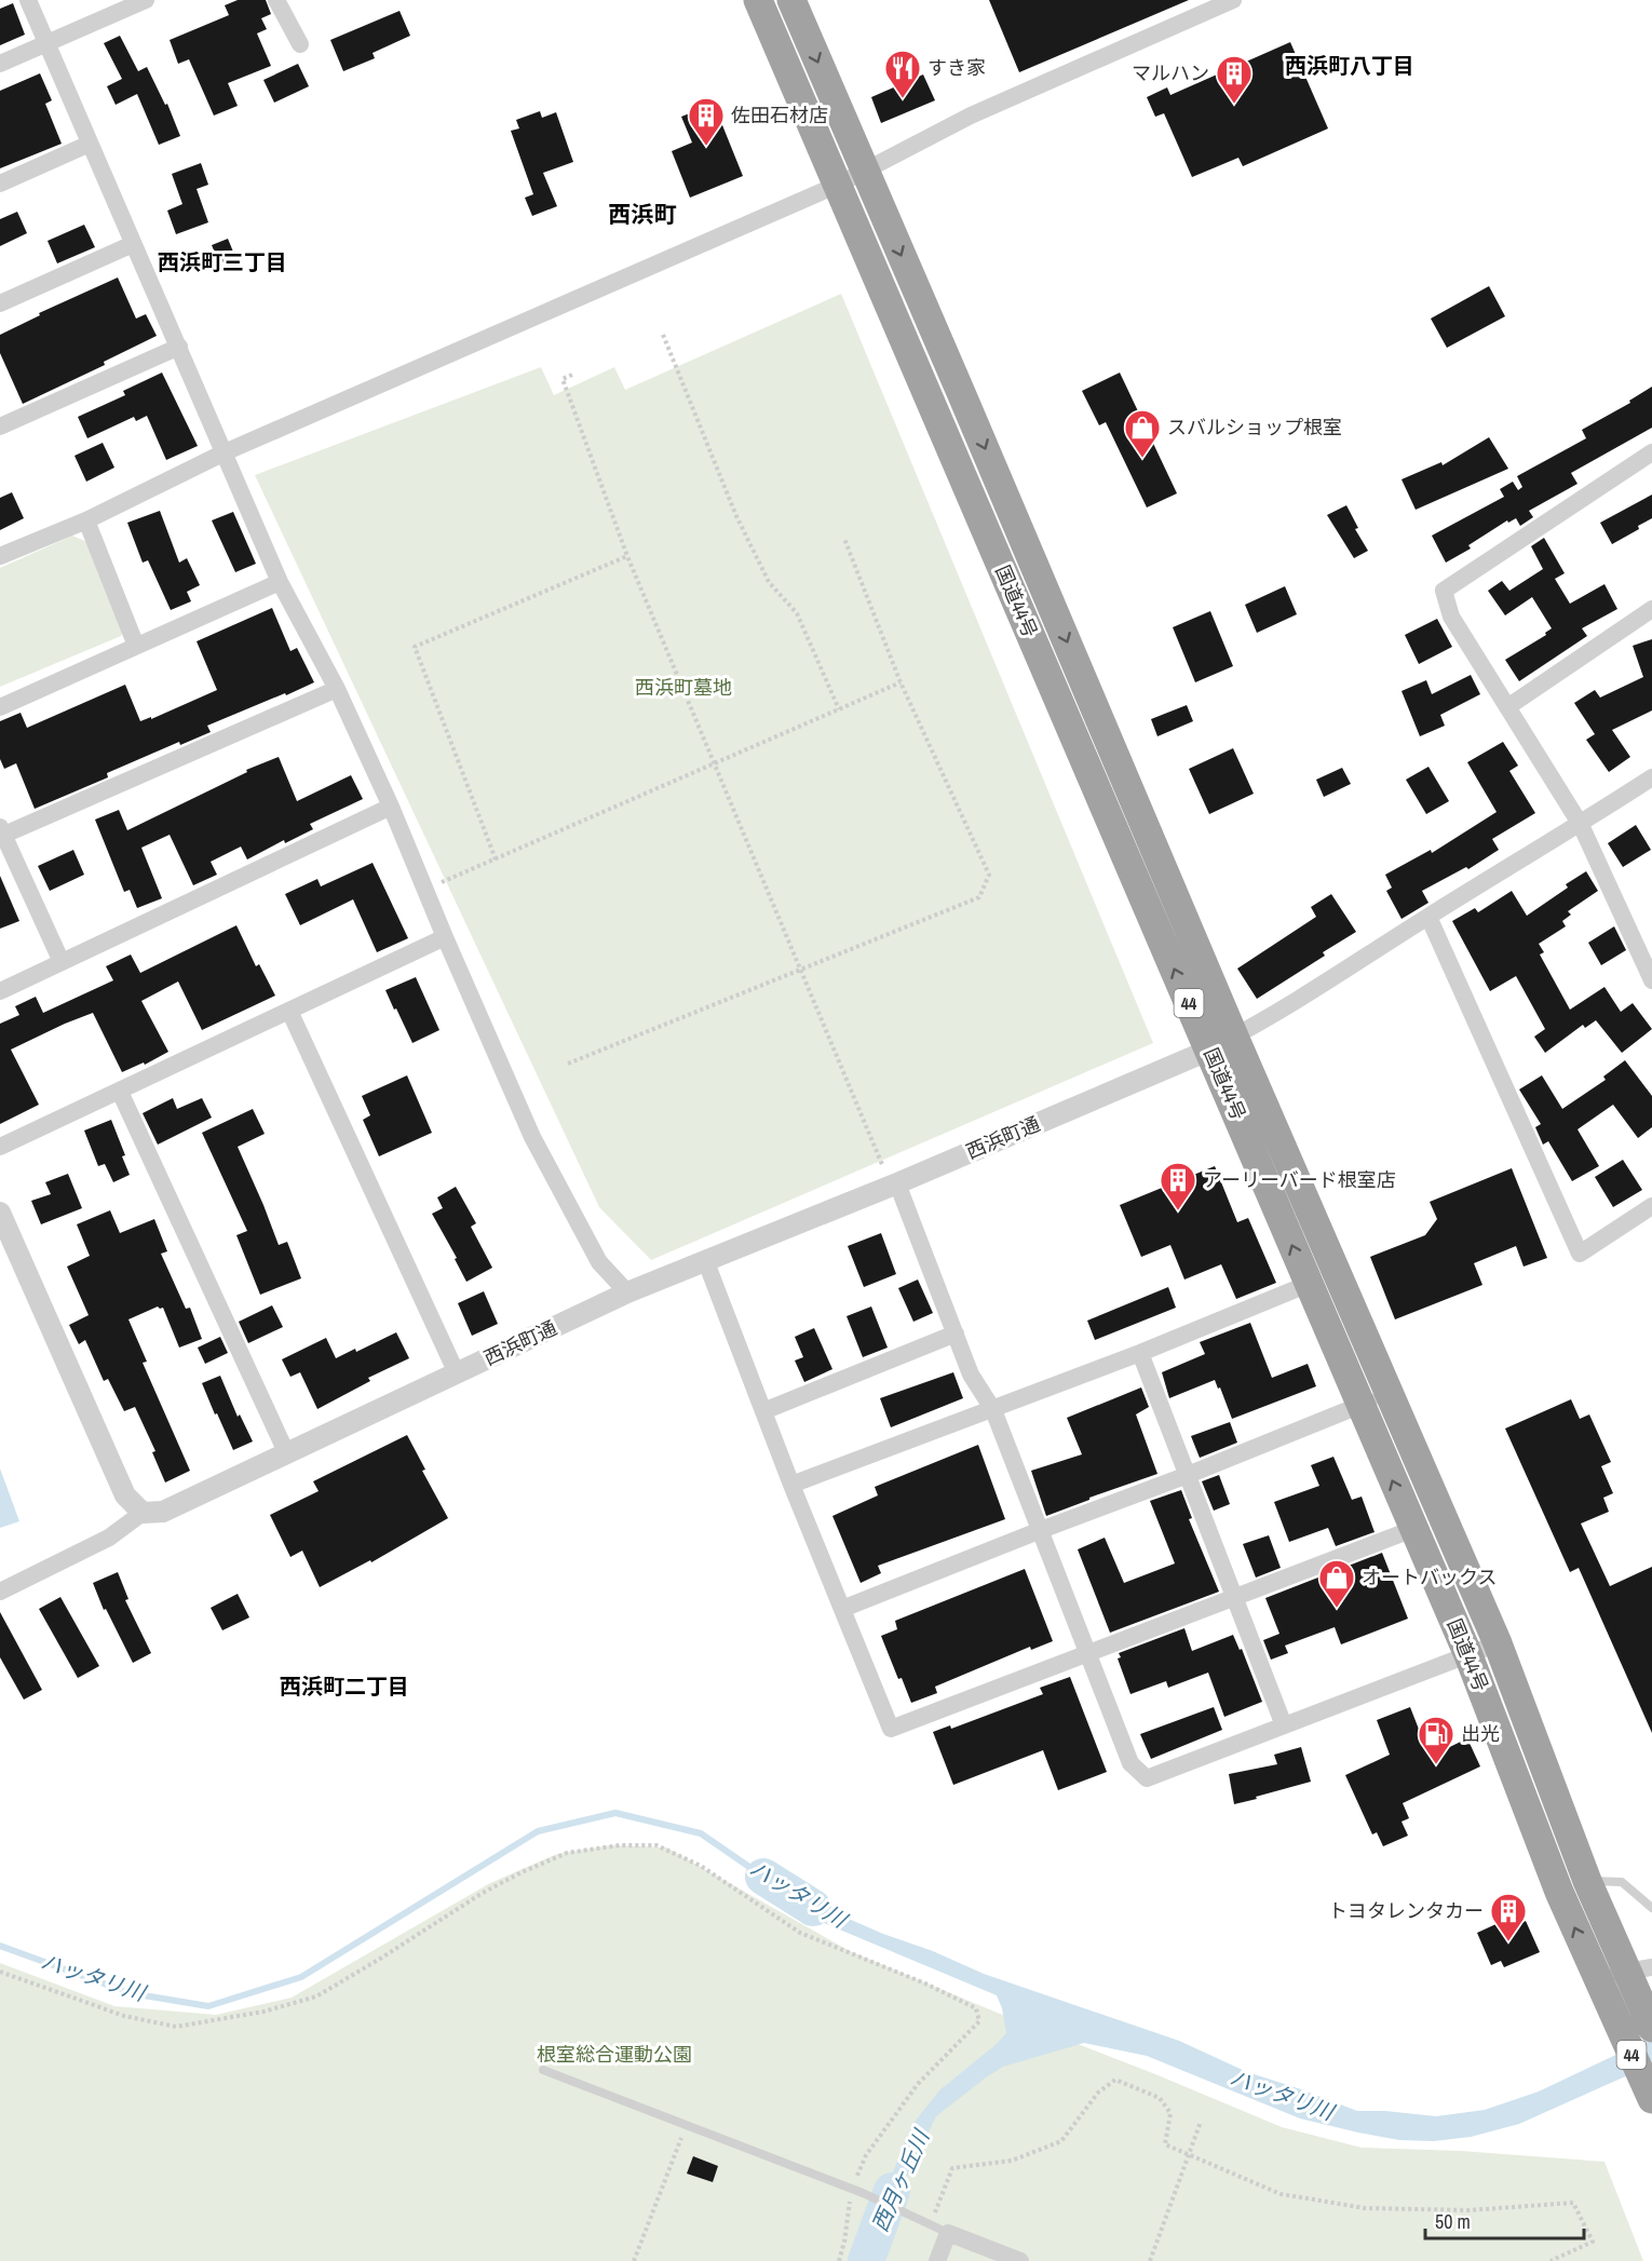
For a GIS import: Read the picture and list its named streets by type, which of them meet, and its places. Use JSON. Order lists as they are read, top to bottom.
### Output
{
  "streets": {
    "highway": ["国道44号", "44"],
    "street": ["西浜町通"]
  },
  "crossings": [
    ["国道44号", "西浜町通"]
  ],
  "districts": [
    "西浜町八丁目",
    "西浜町",
    "西浜町三丁目",
    "西浜町二丁目"
  ],
  "water": ["ハッタリ川", "西月ヶ丘川"],
  "parks": ["西浜町墓地", "根室総合運動公園"],
  "places": {
    "restaurant": ["すき家"],
    "building": [
      "マルハン",
      "佐田石材店",
      "アーリーバード根室店",
      "トヨタレンタカー"
    ],
    "shop": ["スバルショップ根室", "オートバックス"],
    "fuel station": ["出光"]
  },
  "scale_bar": "50 m"
}
